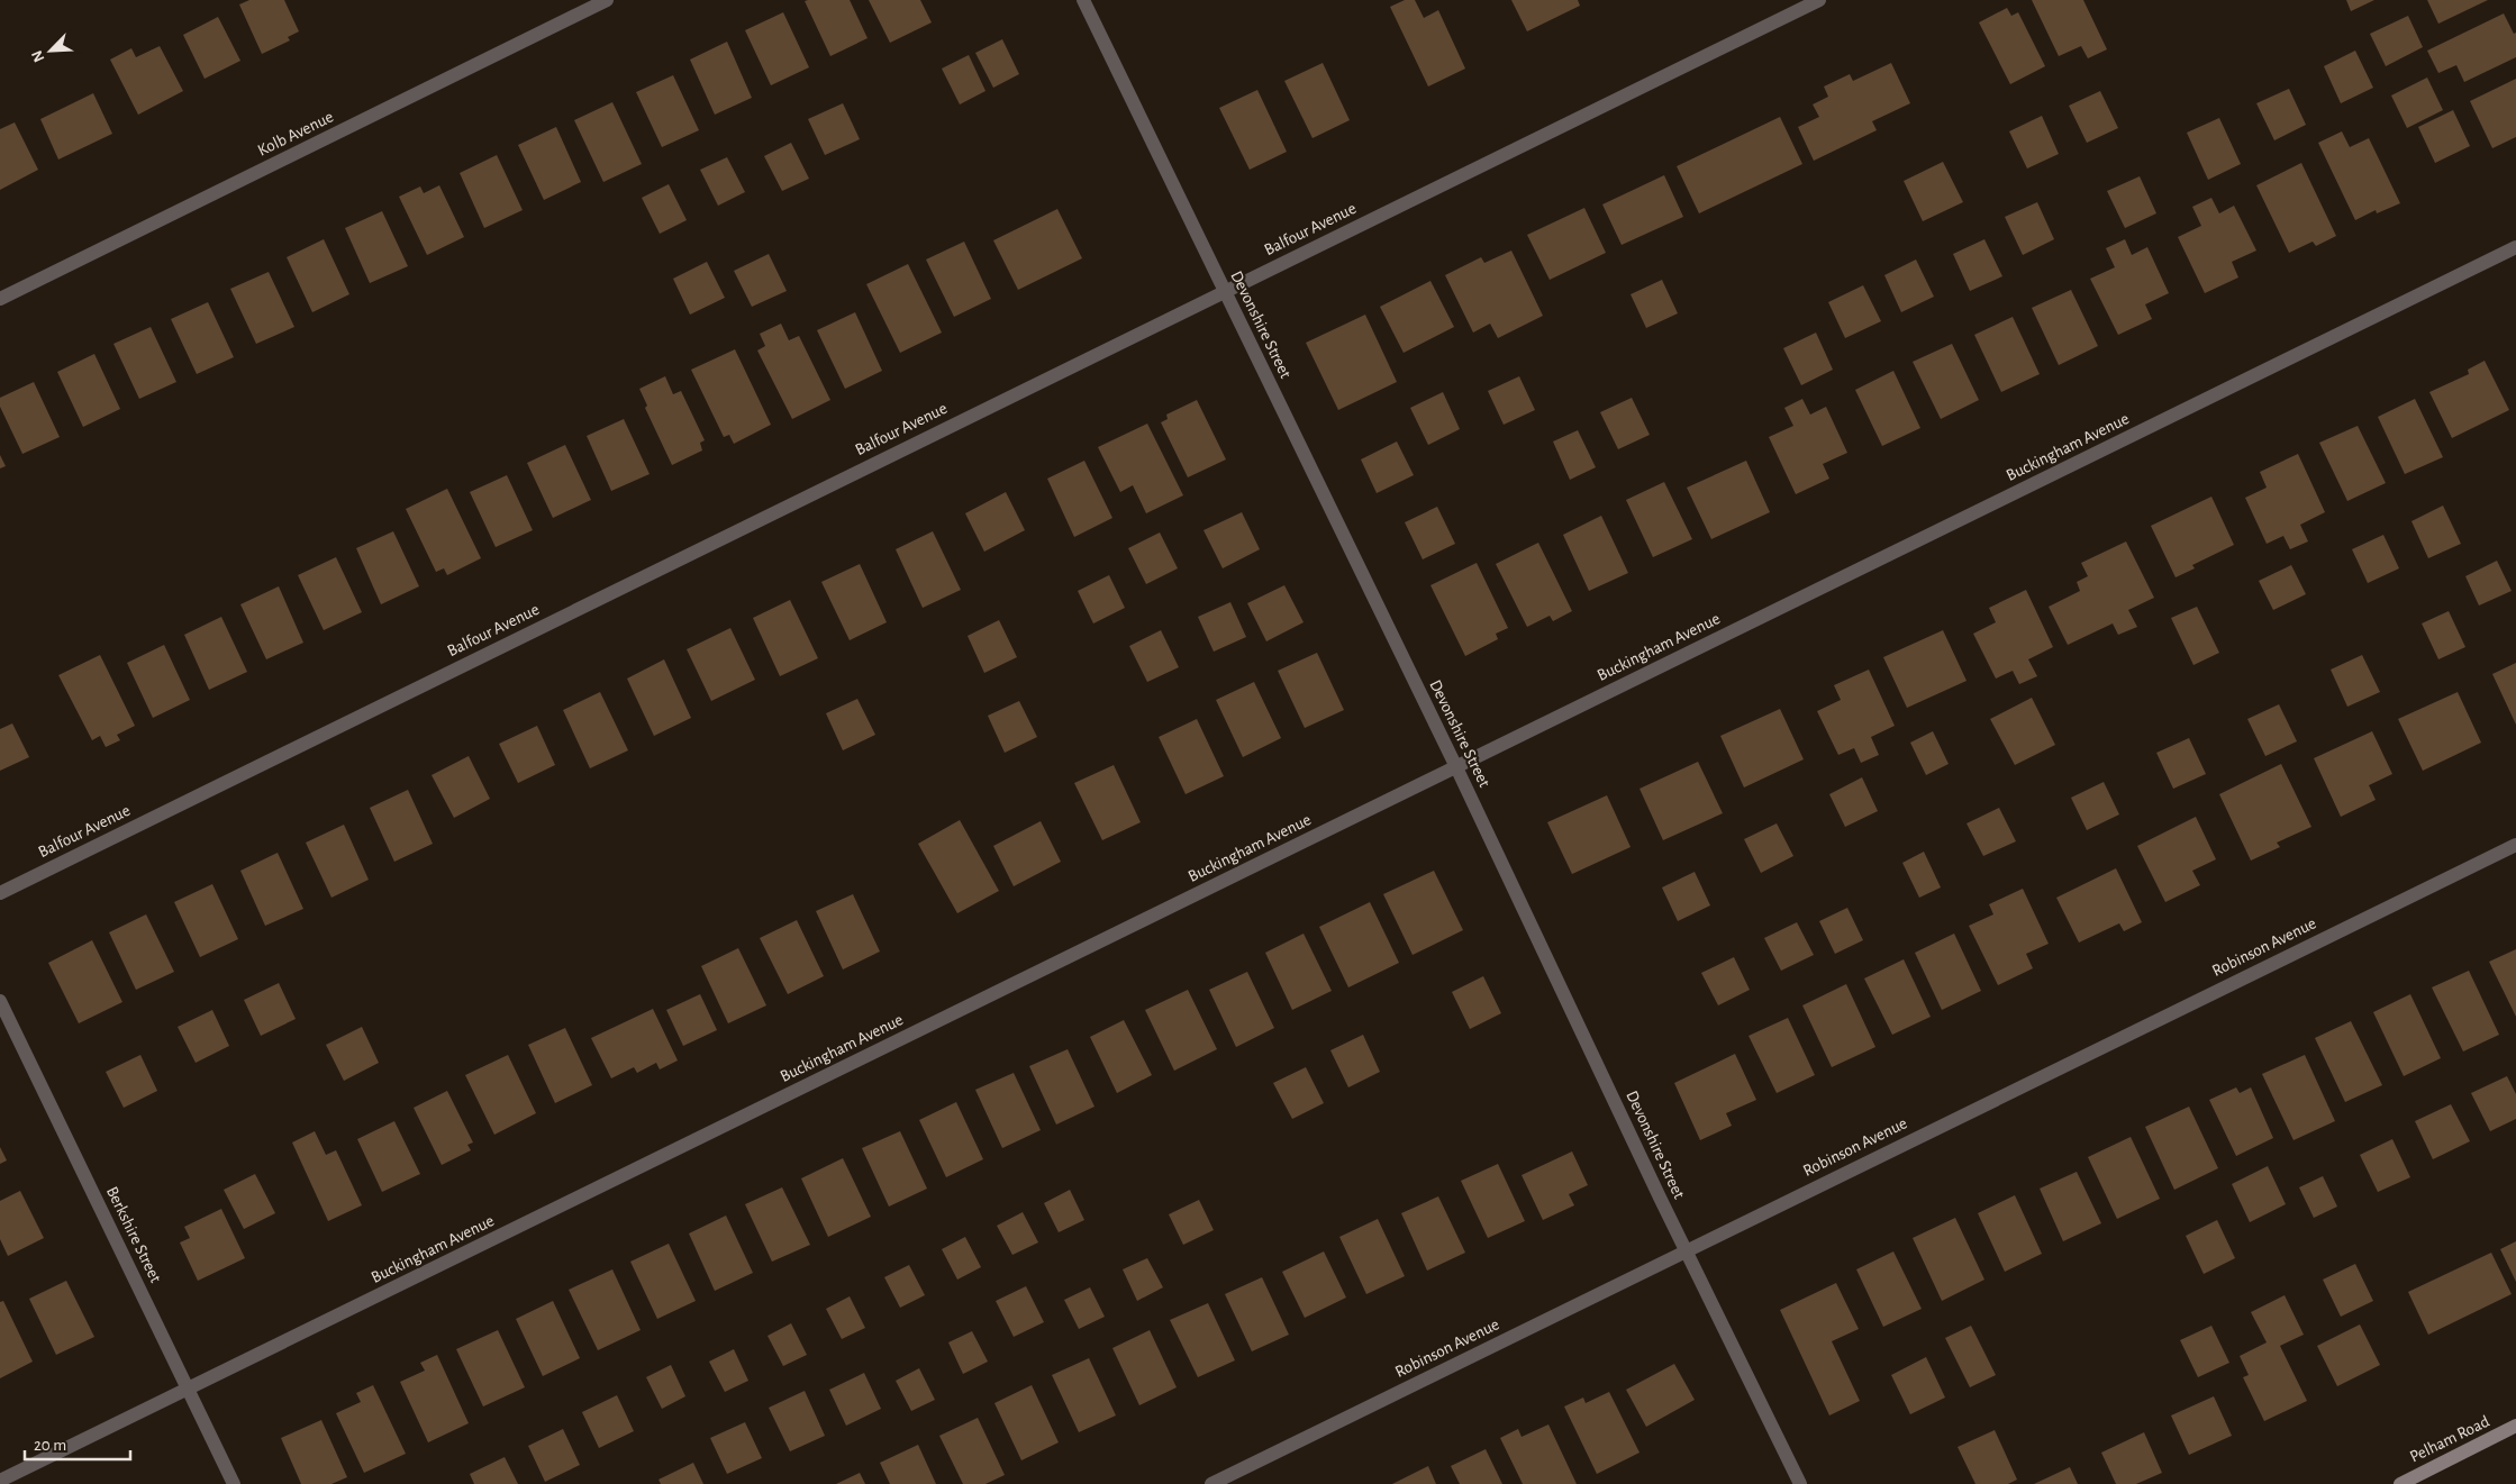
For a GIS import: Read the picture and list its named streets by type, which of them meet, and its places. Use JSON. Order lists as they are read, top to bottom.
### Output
{
  "streets": {
    "main road": ["Pelham Road"],
    "street": [
      "Kolb Avenue",
      "Balfour Avenue",
      "Devonshire Street",
      "Buckingham Avenue",
      "Robinson Avenue",
      "Berkshire Street"
    ]
  },
  "crossings": [
    ["Balfour Avenue", "Devonshire Street"],
    ["Devonshire Street", "Buckingham Avenue"],
    ["Devonshire Street", "Robinson Avenue"],
    ["Buckingham Avenue", "Berkshire Street"]
  ],
  "scale_bar": "20 m",
  "north": "bottom left"
}
